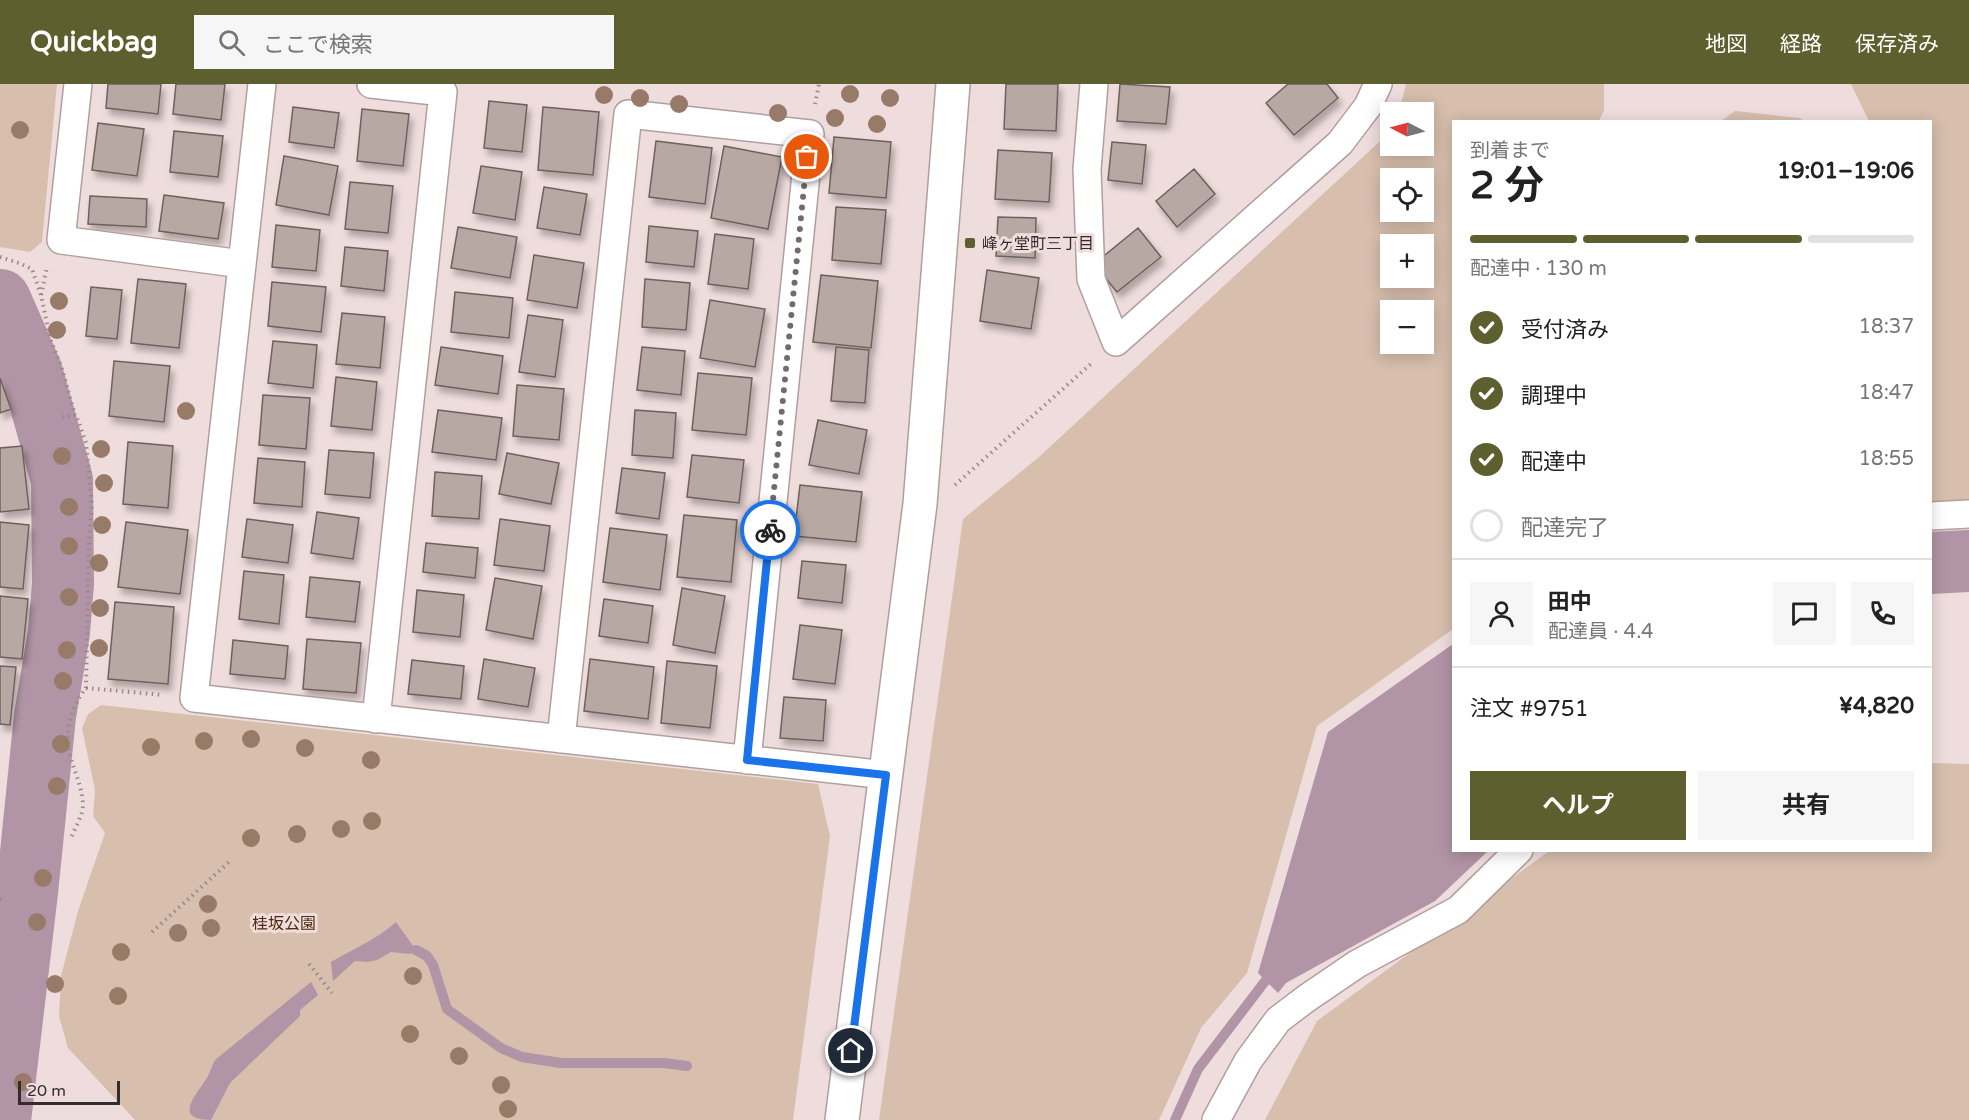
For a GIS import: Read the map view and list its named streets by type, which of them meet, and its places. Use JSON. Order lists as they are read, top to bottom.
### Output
{
  "parks": ["桂坂公園"],
  "places": {
    "transit": ["峰ヶ堂町三丁目"]
  },
  "scale_bar": "20 m",
  "north": "left",
  "page": {
    "header": "Quickbag",
    "search": "ここで検索",
    "nav": ["地図", "経路", "保存済み"],
    "map_buttons": ["+", "−"],
    "heading": ["2 分", "到着まで", "19:01–19:06"],
    "panel": [
      "田中",
      "配達員 · 4.4",
      "注文 #9751",
      "¥4,820"
    ],
    "bar": "配達中 · 130 m",
    "list": [
      ["受付済み", "18:37"],
      ["調理中", "18:47"],
      ["配達中", "18:55"],
      "配達完了"
    ],
    "buttons": ["ヘルプ", "共有"],
    "scale": "20 m"
  }
}
